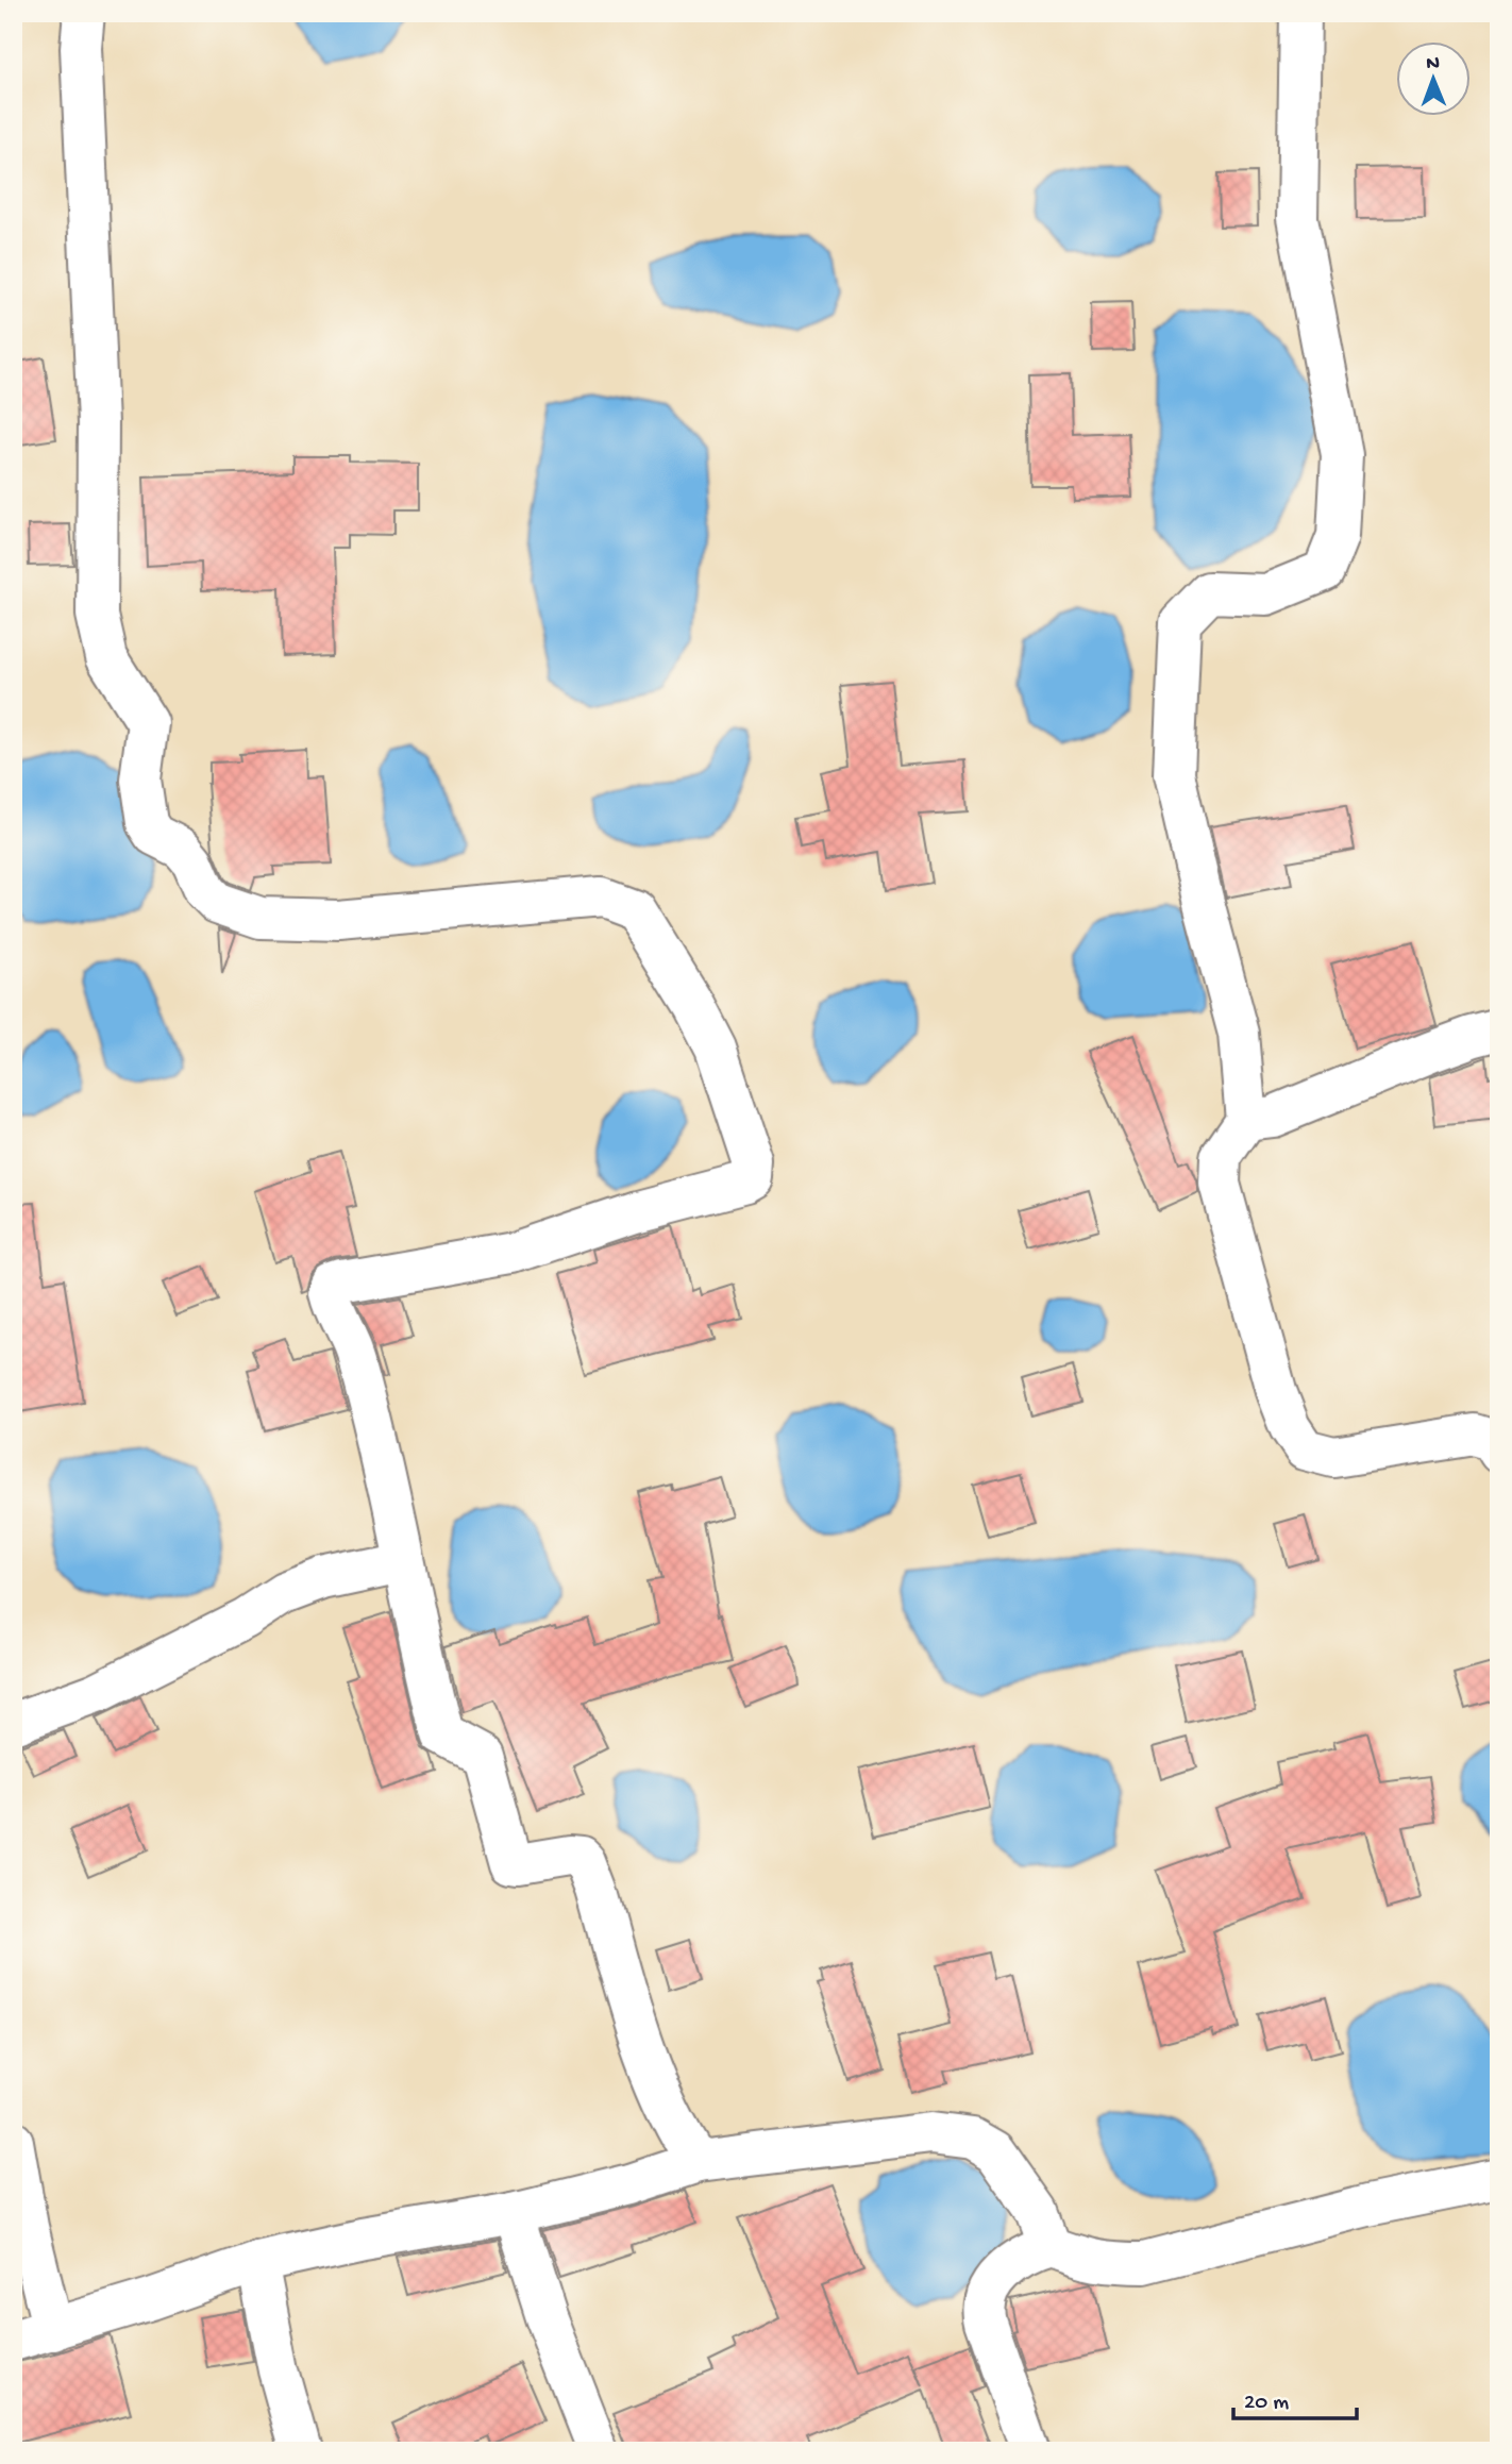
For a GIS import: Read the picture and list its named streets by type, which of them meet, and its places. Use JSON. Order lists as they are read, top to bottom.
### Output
{
  "scale_bar": "20 m",
  "north": "top"
}
